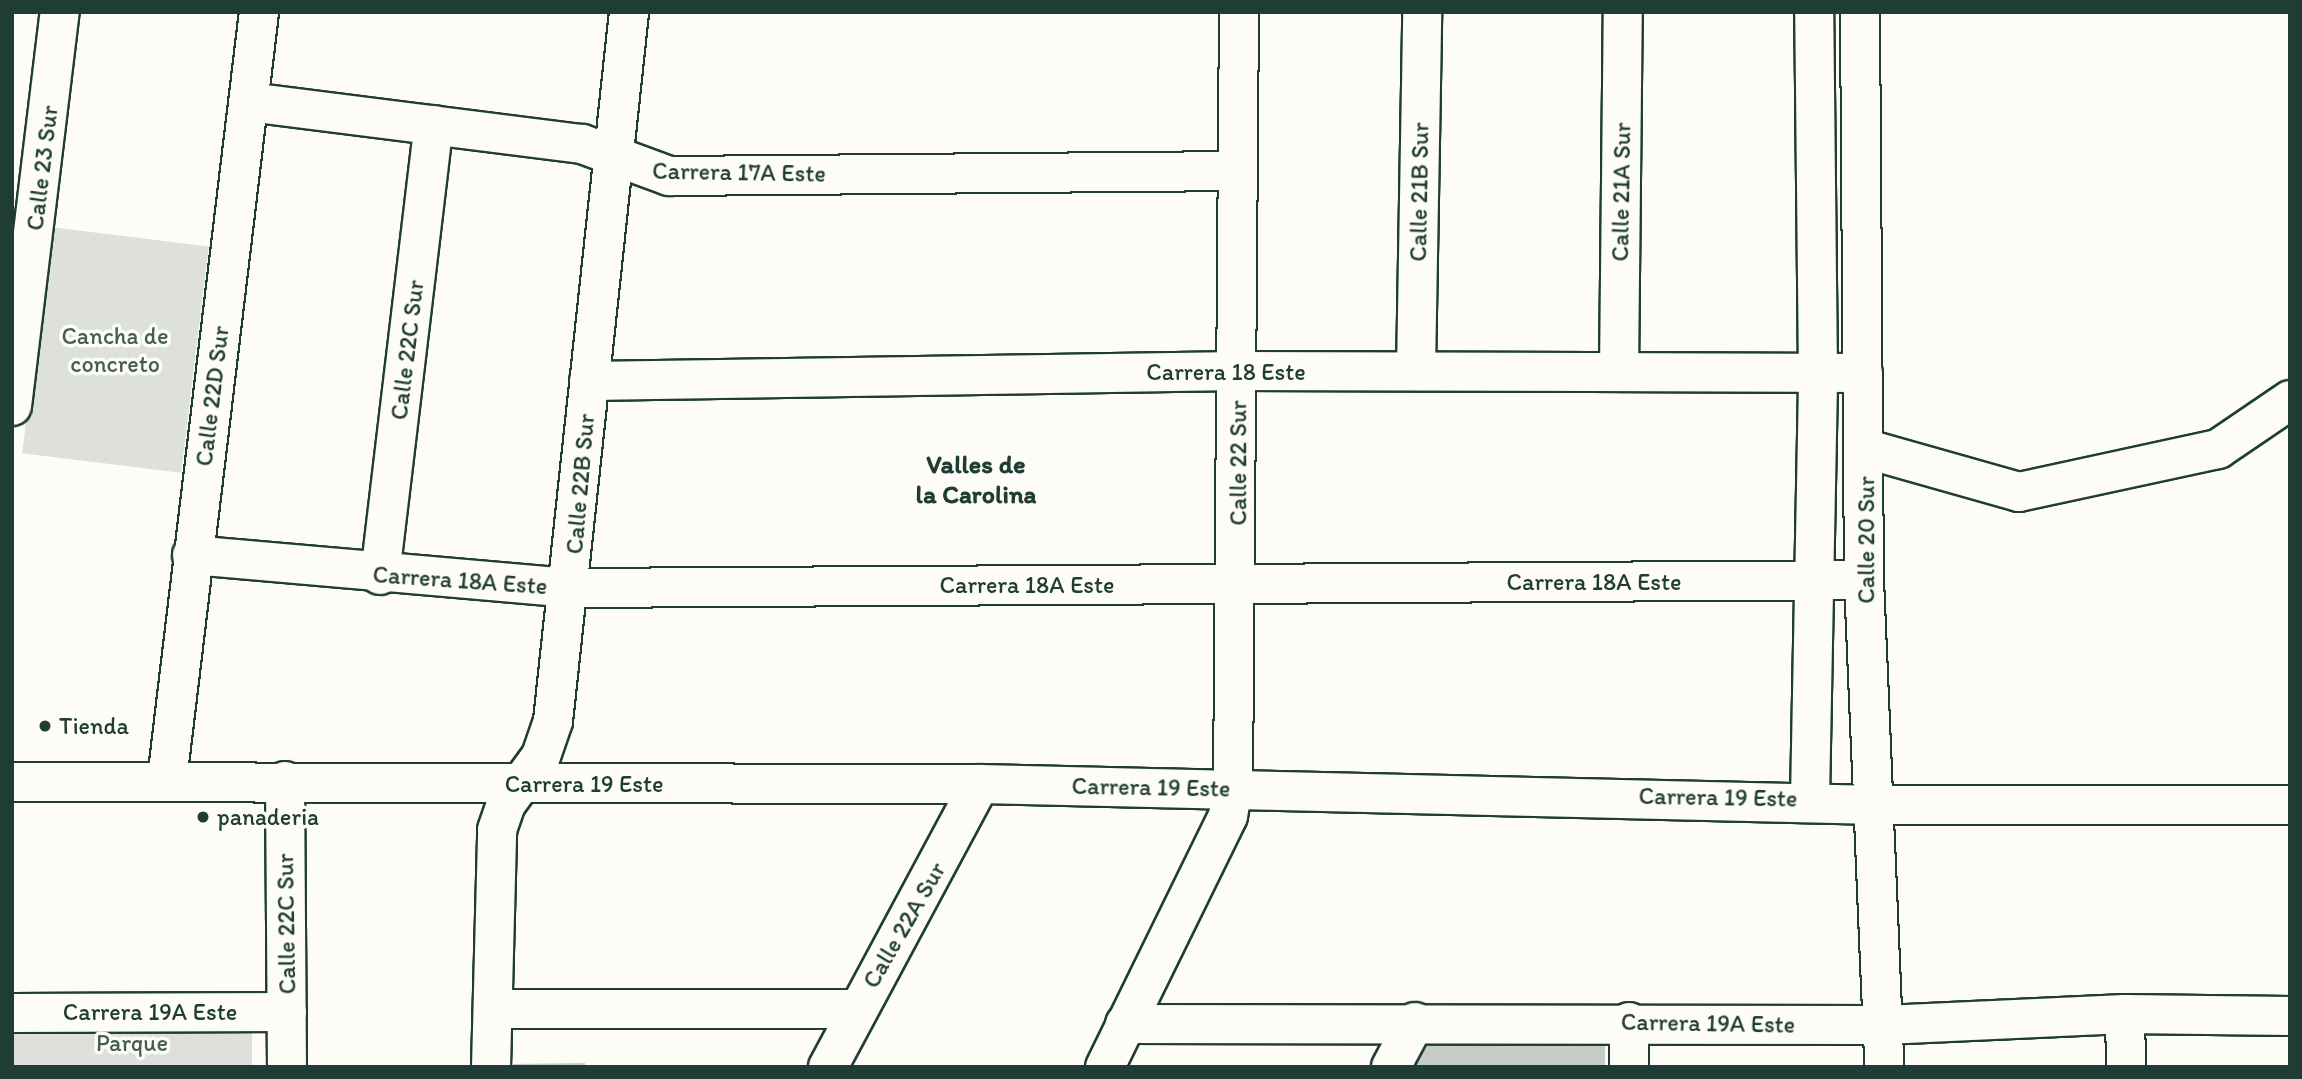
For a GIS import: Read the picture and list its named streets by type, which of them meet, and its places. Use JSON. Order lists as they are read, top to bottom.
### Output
{
  "streets": {
    "street": [
      "Calle 23 Sur",
      "Carrera 17A Este",
      "Calle 21B Sur",
      "Calle 21A Sur",
      "Calle 22C Sur",
      "Carrera 18 Este",
      "Calle 22D Sur",
      "Calle 22 Sur",
      "Calle 22B Sur",
      "Calle 20 Sur",
      "Carrera 18A Este",
      "Carrera 19 Este",
      "Calle 22A Sur",
      "Carrera 19A Este"
    ]
  },
  "crossings": [
    ["Carrera 17A Este", "Calle 22C Sur"],
    ["Carrera 17A Este", "Calle 22D Sur"],
    ["Carrera 17A Este", "Calle 22 Sur"],
    ["Carrera 17A Este", "Calle 22B Sur"],
    ["Calle 21B Sur", "Carrera 18 Este"],
    ["Calle 21A Sur", "Carrera 18 Este"],
    ["Calle 22C Sur", "Carrera 18A Este"],
    ["Calle 22C Sur", "Carrera 19 Este"],
    ["Calle 22C Sur", "Carrera 19A Este"],
    ["Carrera 18 Este", "Calle 22 Sur"],
    ["Carrera 18 Este", "Calle 22B Sur"],
    ["Carrera 18 Este", "Calle 20 Sur"],
    ["Calle 22D Sur", "Carrera 18A Este"],
    ["Calle 22D Sur", "Carrera 19 Este"],
    ["Calle 22 Sur", "Carrera 18A Este"],
    ["Calle 22 Sur", "Carrera 19 Este"],
    ["Calle 22 Sur", "Carrera 19A Este"],
    ["Calle 22B Sur", "Carrera 18A Este"],
    ["Calle 22B Sur", "Carrera 19 Este"],
    ["Calle 20 Sur", "Carrera 18A Este"],
    ["Calle 20 Sur", "Carrera 19 Este"],
    ["Calle 20 Sur", "Carrera 19A Este"],
    ["Carrera 19 Este", "Calle 22A Sur"]
  ],
  "districts": ["Valles de la Carolina"],
  "parks": ["Cancha de concreto", "Parque"],
  "places": ["Tienda", "panaderia"]
}
